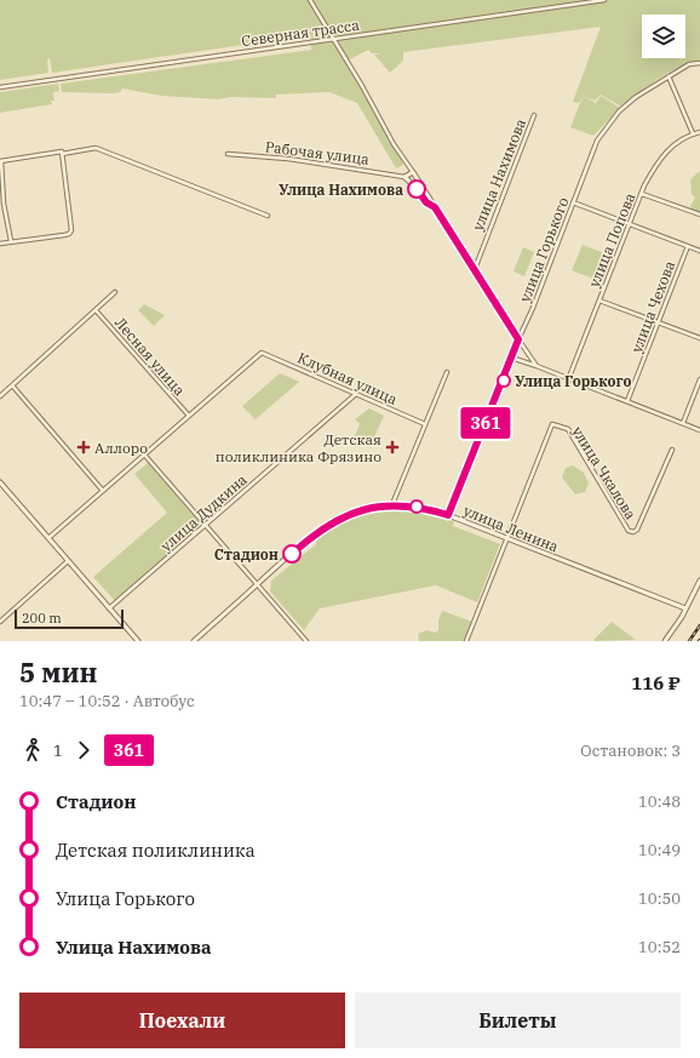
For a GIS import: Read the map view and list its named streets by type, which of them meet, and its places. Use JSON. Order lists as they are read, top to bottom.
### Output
{
  "streets": {
    "street": [
      "Северная трасса",
      "Рабочая улица",
      "улица Нахимова",
      "улица Попова",
      "улица Горького",
      "улица Чехова",
      "Лесная улица",
      "Клубная улица",
      "улица Чкалова",
      "улица Дудкина",
      "улица Ленина"
    ]
  },
  "crossings": [
    ["улица Горького", "улица Ленина"],
    ["Лесная улица", "Клубная улица"],
    ["Клубная улица", "улица Дудкина"],
    ["улица Чкалова", "улица Ленина"]
  ],
  "places": {
    "other": ["Улица Нахимова", "Улица Горького", "Стадион"],
    "health": ["Аллоро", "Детская поликлиника Фрязино"]
  },
  "lines": ["bus line 361"],
  "scale_bar": "200 m",
  "page": {
    "on_map": "361",
    "scale": "200 m",
    "heading": ["5 мин", "10:47 – 10:52 · Автобус", "116 ₽"],
    "legs": ["1", "361", "Остановок: 3"],
    "list": [
      {
        "name": "Стадион",
        "value": "10:48"
      },
      {
        "name": "Детская поликлиника",
        "value": "10:49"
      },
      {
        "name": "Улица Горького",
        "value": "10:50"
      },
      {
        "name": "Улица Нахимова",
        "value": "10:52"
      }
    ],
    "buttons": ["Поехали", "Билеты"]
  }
}
